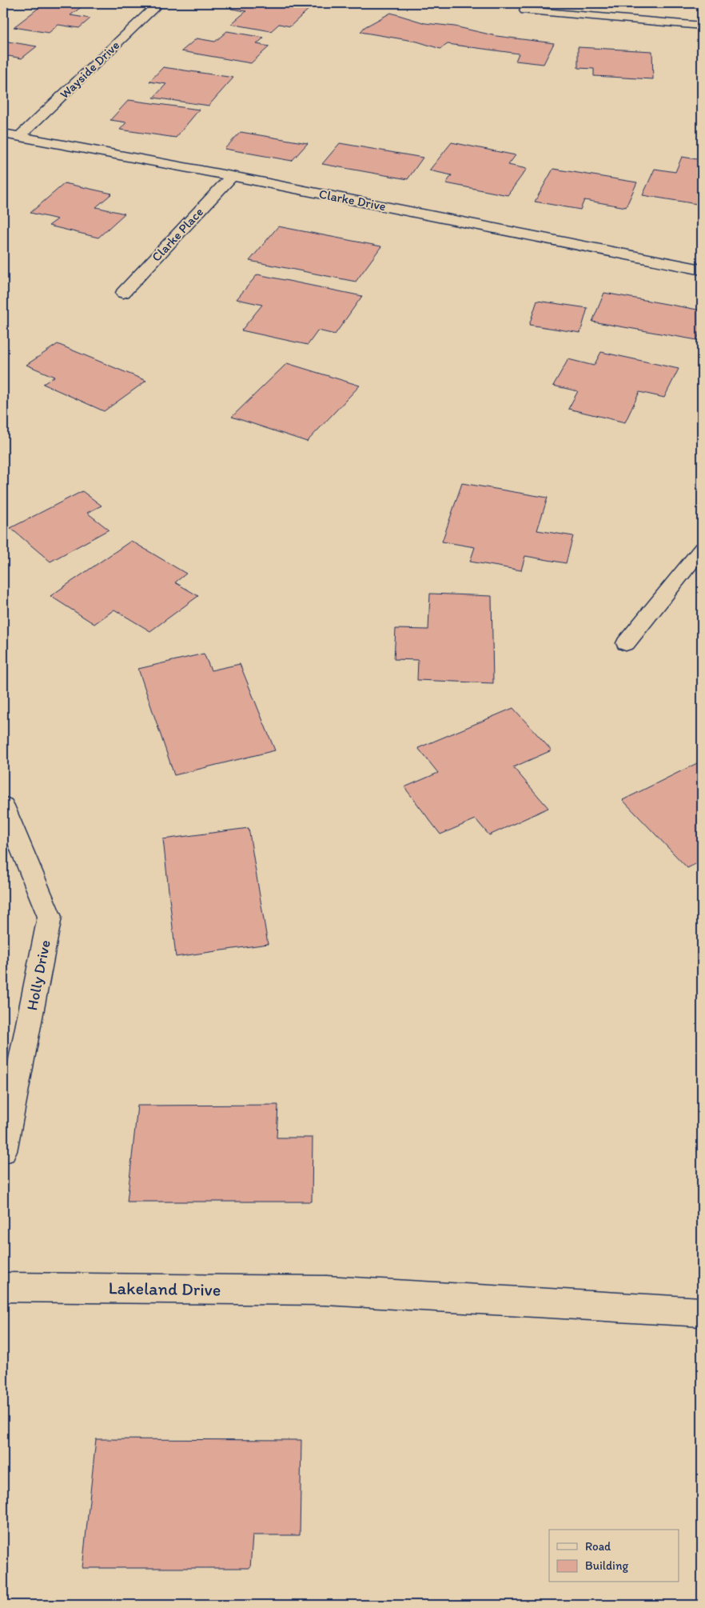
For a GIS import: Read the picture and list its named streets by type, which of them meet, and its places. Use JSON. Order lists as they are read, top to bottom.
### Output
{
  "streets": {
    "street": [
      "Wayside Drive",
      "Clarke Drive",
      "Clarke Place",
      "Holly Drive",
      "Lakeland Drive"
    ]
  },
  "crossings": [
    ["Wayside Drive", "Clarke Drive"],
    ["Clarke Drive", "Clarke Place"]
  ],
  "legend": ["Road", "Building"]
}
